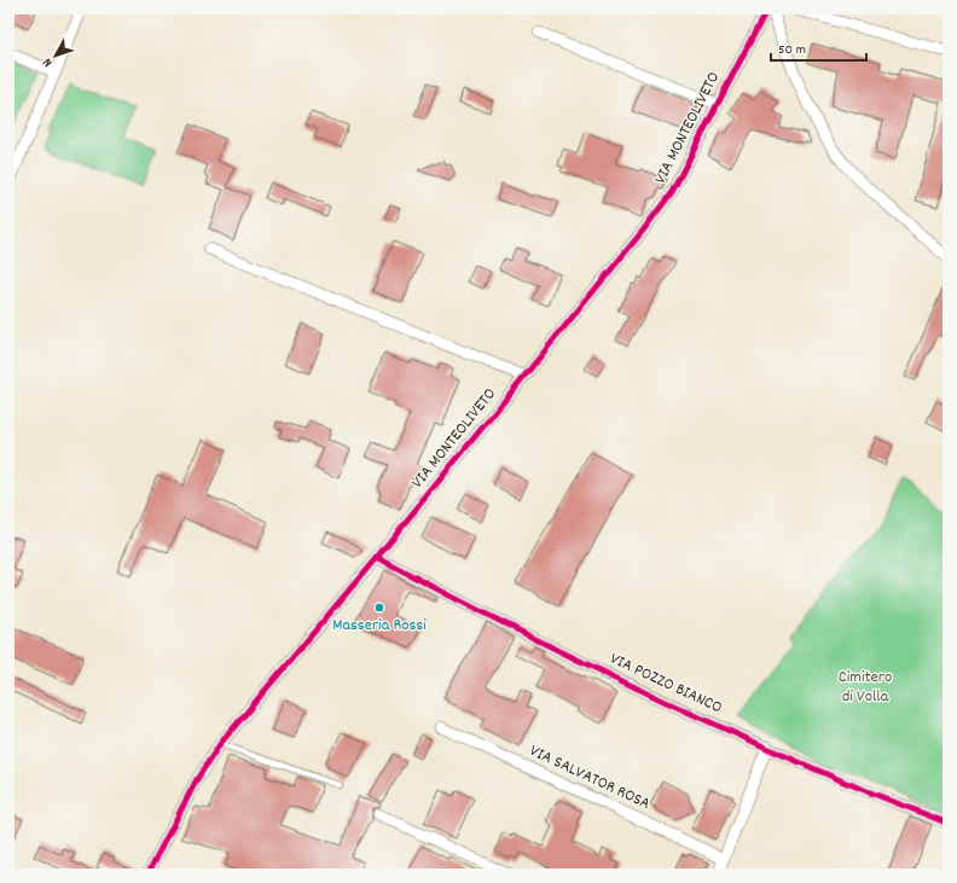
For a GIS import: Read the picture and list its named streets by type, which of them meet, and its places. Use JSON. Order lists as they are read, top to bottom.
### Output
{
  "streets": {
    "street": ["VIA MONTEOLIVETO", "VIA POZZO BIANCO", "VIA SALVATOR ROSA"]
  },
  "crossings": [
    ["VIA MONTEOLIVETO", "VIA POZZO BIANCO"]
  ],
  "parks": ["Cimitero di Volla"],
  "places": ["Masseria Rossi"],
  "scale_bar": "50 m",
  "north": "bottom left"
}
